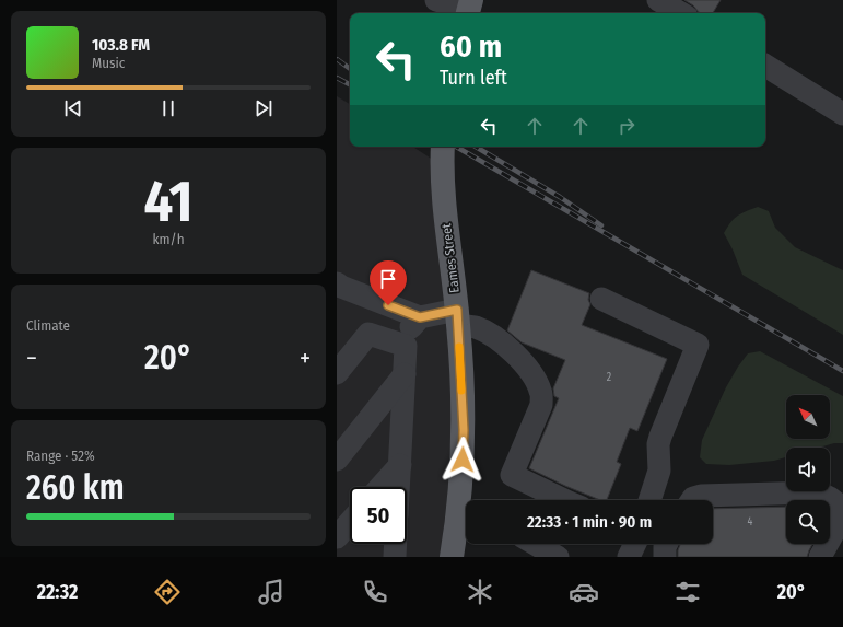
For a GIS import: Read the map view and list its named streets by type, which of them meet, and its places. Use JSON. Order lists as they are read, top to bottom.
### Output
{
  "streets": {
    "main road": ["Eames Street"]
  },
  "house_numbers": ["2", "4"],
  "north": "top left",
  "page": {
    "turn": ["60 m", "Turn left"],
    "song": ["103.8 FM", "Music"],
    "tile": [
      ["41", "km/h"],
      "Climate",
      ["Range · 52%", "260 km"]
    ],
    "heat": ["−", "20°", "+"],
    "limit": "50",
    "trip": "22:33 · 1 min · 90 m",
    "tabs": ["22:32", "20°"]
  }
}
